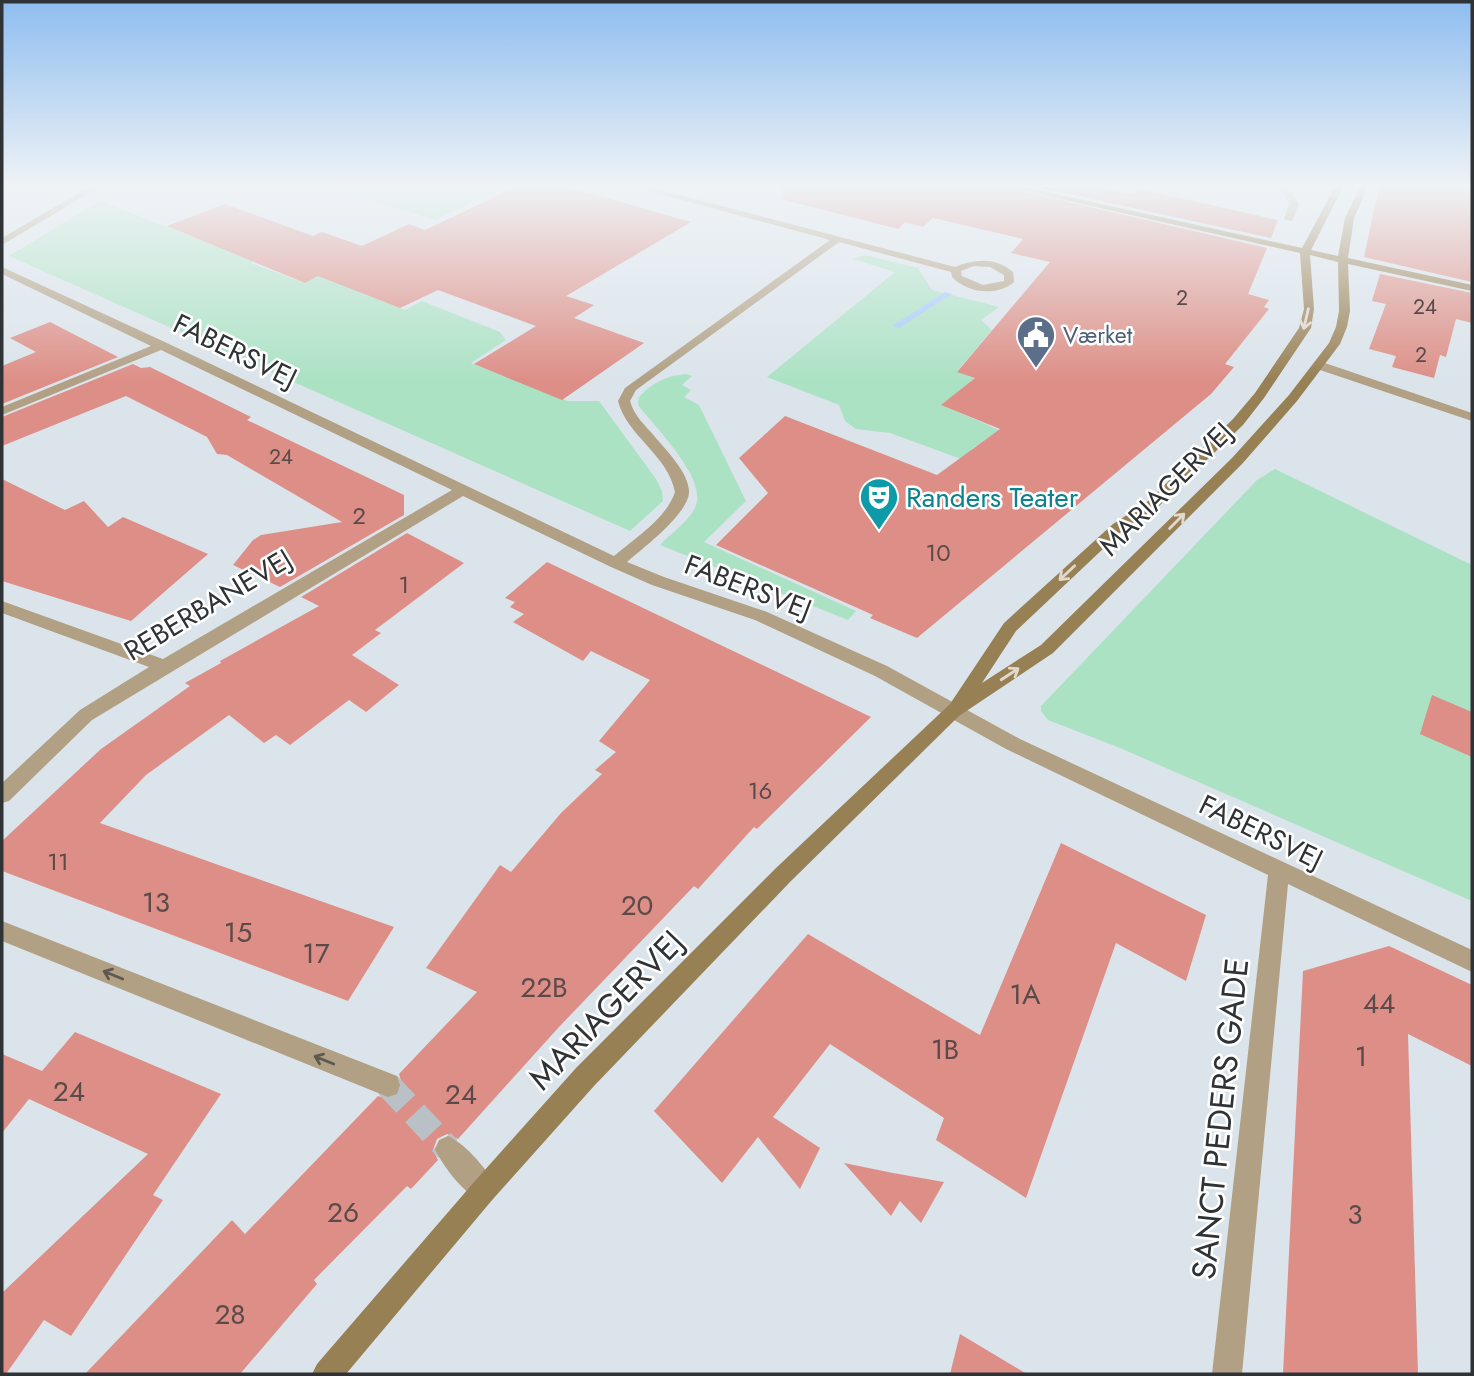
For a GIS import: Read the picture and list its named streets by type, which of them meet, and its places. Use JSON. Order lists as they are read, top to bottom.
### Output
{
  "streets": {
    "street": [
      "FABERSVEJ",
      "MARIAGERVEJ",
      "REBERBANEVEJ",
      "SANCT PEDERS GADE"
    ]
  },
  "crossings": [
    ["FABERSVEJ", "MARIAGERVEJ"],
    ["FABERSVEJ", "REBERBANEVEJ"],
    ["FABERSVEJ", "SANCT PEDERS GADE"]
  ],
  "places": {
    "public building": ["Værket"],
    "theatre": ["Randers Teater"]
  },
  "house_numbers": [
    "2",
    "24",
    "2",
    "24",
    "2",
    "10",
    "1",
    "16",
    "11",
    "13",
    "20",
    "15",
    "17",
    "22B",
    "1A",
    "44",
    "1B",
    "1",
    "24",
    "24",
    "26",
    "3",
    "28"
  ]
}
